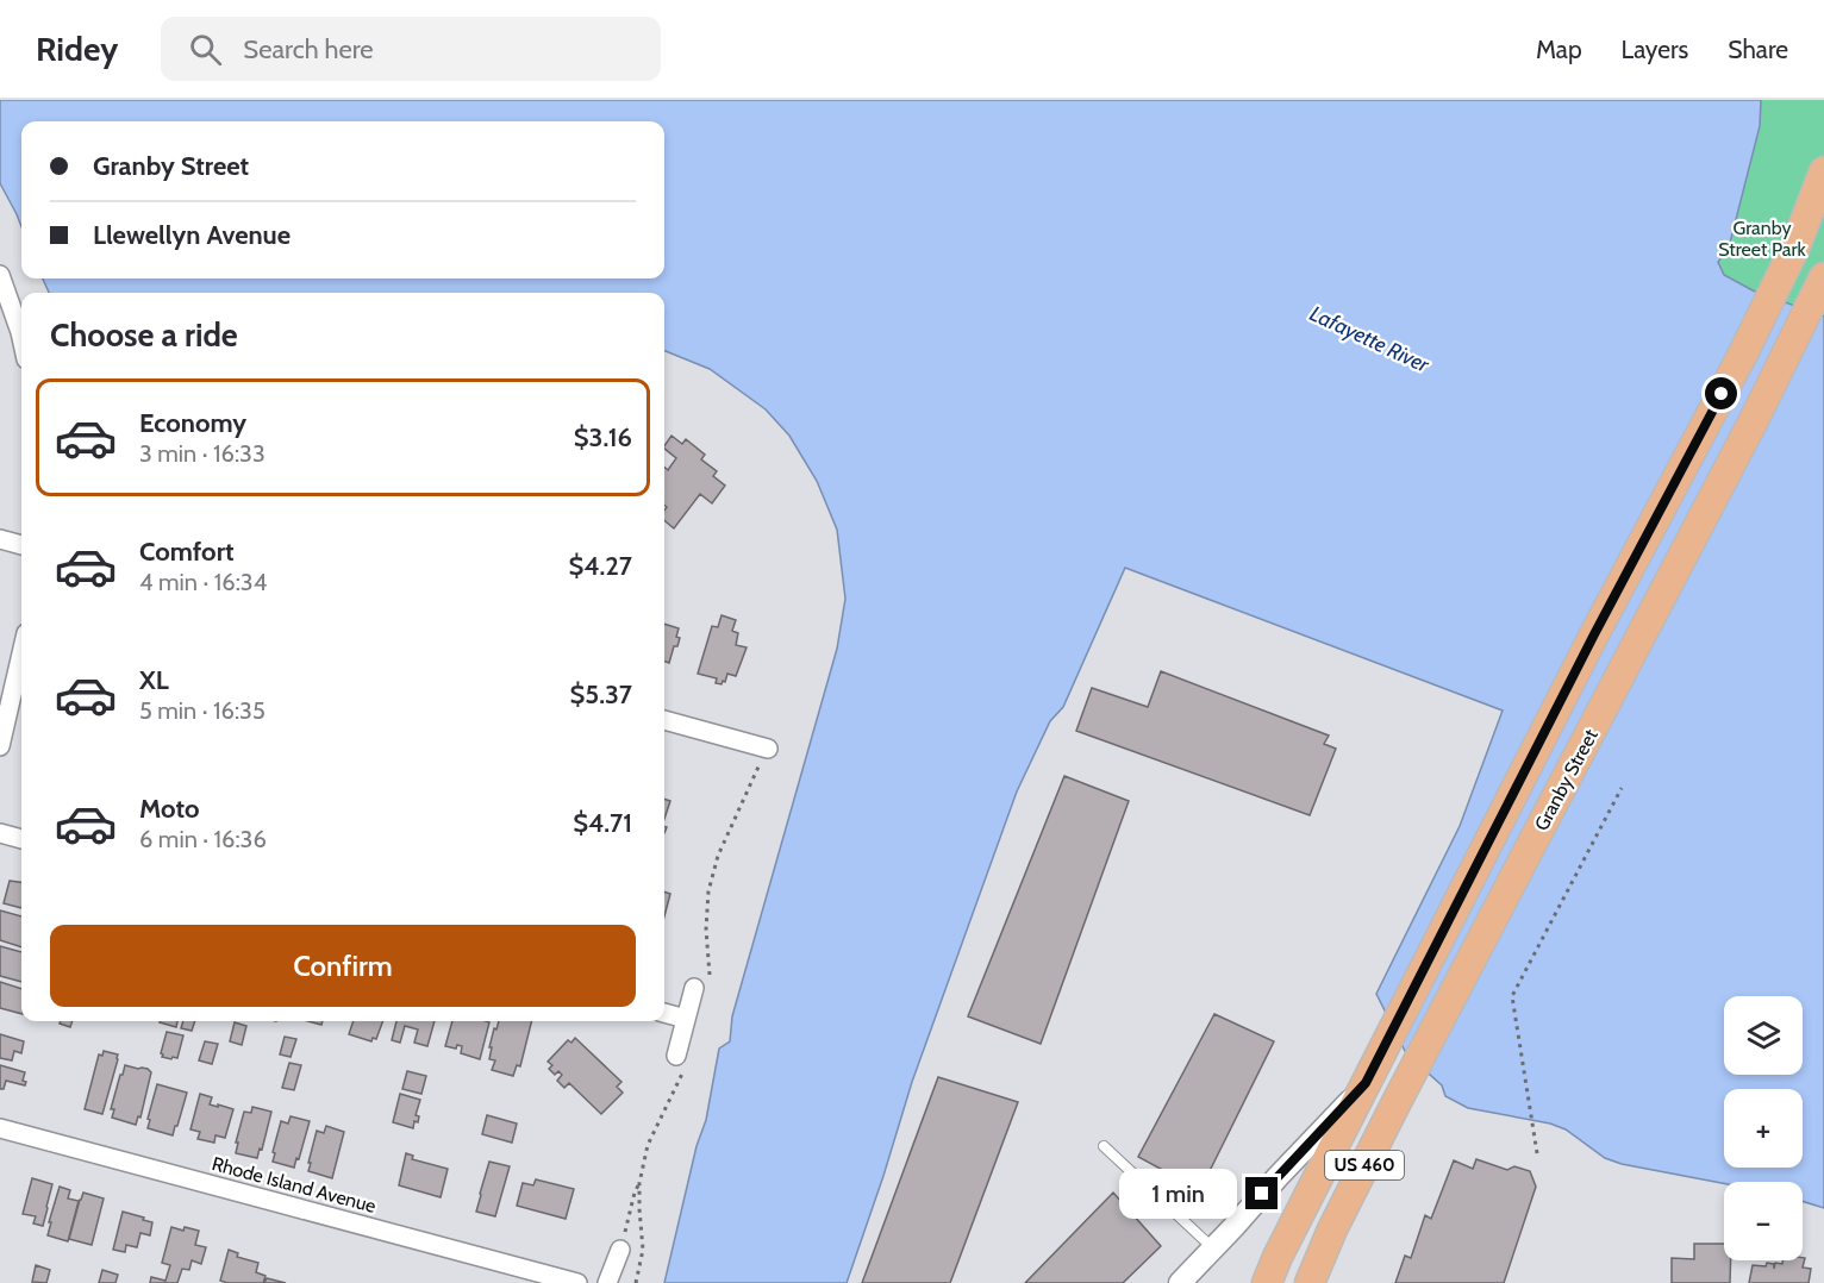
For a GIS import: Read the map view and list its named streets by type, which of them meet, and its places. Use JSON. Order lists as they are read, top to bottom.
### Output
{
  "streets": {
    "main road": ["Granby Street", "US 460"],
    "street": ["Rhode Island Avenue"]
  },
  "water": ["Lafayette River"],
  "parks": ["Granby Street Park"],
  "page": {
    "header": "Ridey",
    "search": "Search here",
    "nav": ["Map", "Layers", "Share"],
    "banner": ["Granby Street", "Llewellyn Avenue"],
    "heading": "Choose a ride",
    "list": [
      {
        "name": "Economy",
        "note": "3 min · 16:33",
        "value": "$3.16"
      },
      {
        "name": "Comfort",
        "note": "4 min · 16:34",
        "value": "$4.27"
      },
      {
        "name": "XL",
        "note": "5 min · 16:35",
        "value": "$5.37"
      },
      {
        "name": "Moto",
        "note": "6 min · 16:36",
        "value": "$4.71"
      }
    ],
    "buttons": "Confirm",
    "map_buttons": ["+", "−"],
    "bubble": "1 min"
  }
}
